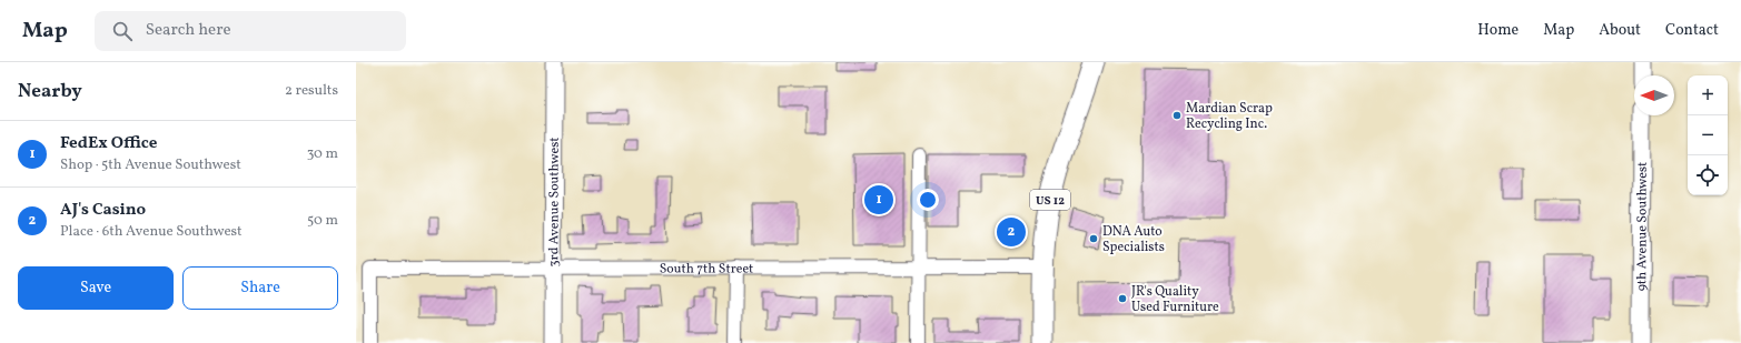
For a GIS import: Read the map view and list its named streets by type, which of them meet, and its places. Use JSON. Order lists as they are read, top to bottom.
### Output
{
  "streets": {
    "highway": ["US 12"],
    "street": ["3rd Avenue Southwest", "9th Avenue Southwest", "South 7th Street"]
  },
  "crossings": [
    ["US 12", "South 7th Street"],
    ["3rd Avenue Southwest", "South 7th Street"]
  ],
  "places": ["Mardian Scrap Recycling Inc.", "DNA Auto Specialists", "JR's Quality Used Furniture"],
  "north": "left",
  "page": {
    "header": "Map",
    "search": "Search here",
    "nav": [
      "Home",
      "Map",
      "About",
      "Contact"
    ],
    "heading": ["Nearby", "2 results"],
    "map_buttons": ["+", "−"],
    "list": [
      {
        "mark": "1",
        "name": "FedEx Office",
        "note": "Shop · 5th Avenue Southwest",
        "value": "30 m"
      },
      {
        "mark": "2",
        "name": "AJ's Casino",
        "note": "Place · 6th Avenue Southwest",
        "value": "50 m"
      }
    ],
    "pins": ["1", "2"],
    "buttons": ["Save", "Share"]
  }
}
